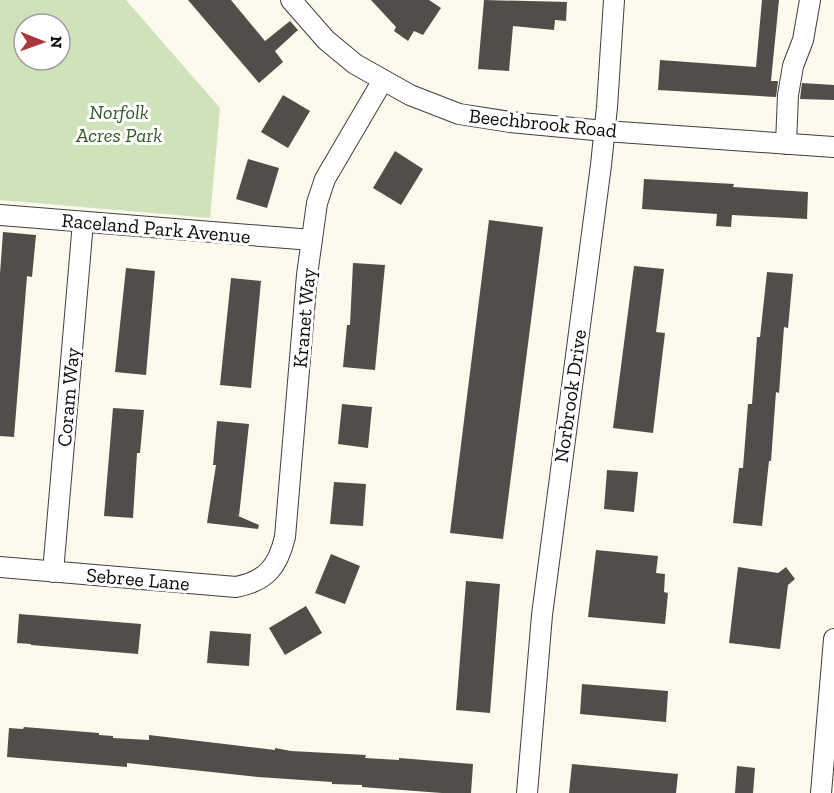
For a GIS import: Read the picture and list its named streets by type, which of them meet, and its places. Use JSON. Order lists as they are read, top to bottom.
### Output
{
  "streets": {
    "street": [
      "Beechbrook Road",
      "Raceland Park Avenue",
      "Kranet Way",
      "Norbrook Drive",
      "Coram Way",
      "Sebree Lane"
    ]
  },
  "crossings": [
    ["Beechbrook Road", "Kranet Way"],
    ["Beechbrook Road", "Norbrook Drive"],
    ["Raceland Park Avenue", "Kranet Way"],
    ["Raceland Park Avenue", "Coram Way"],
    ["Kranet Way", "Sebree Lane"],
    ["Coram Way", "Sebree Lane"]
  ],
  "parks": ["Norfolk Acres Park"],
  "north": "right"
}
